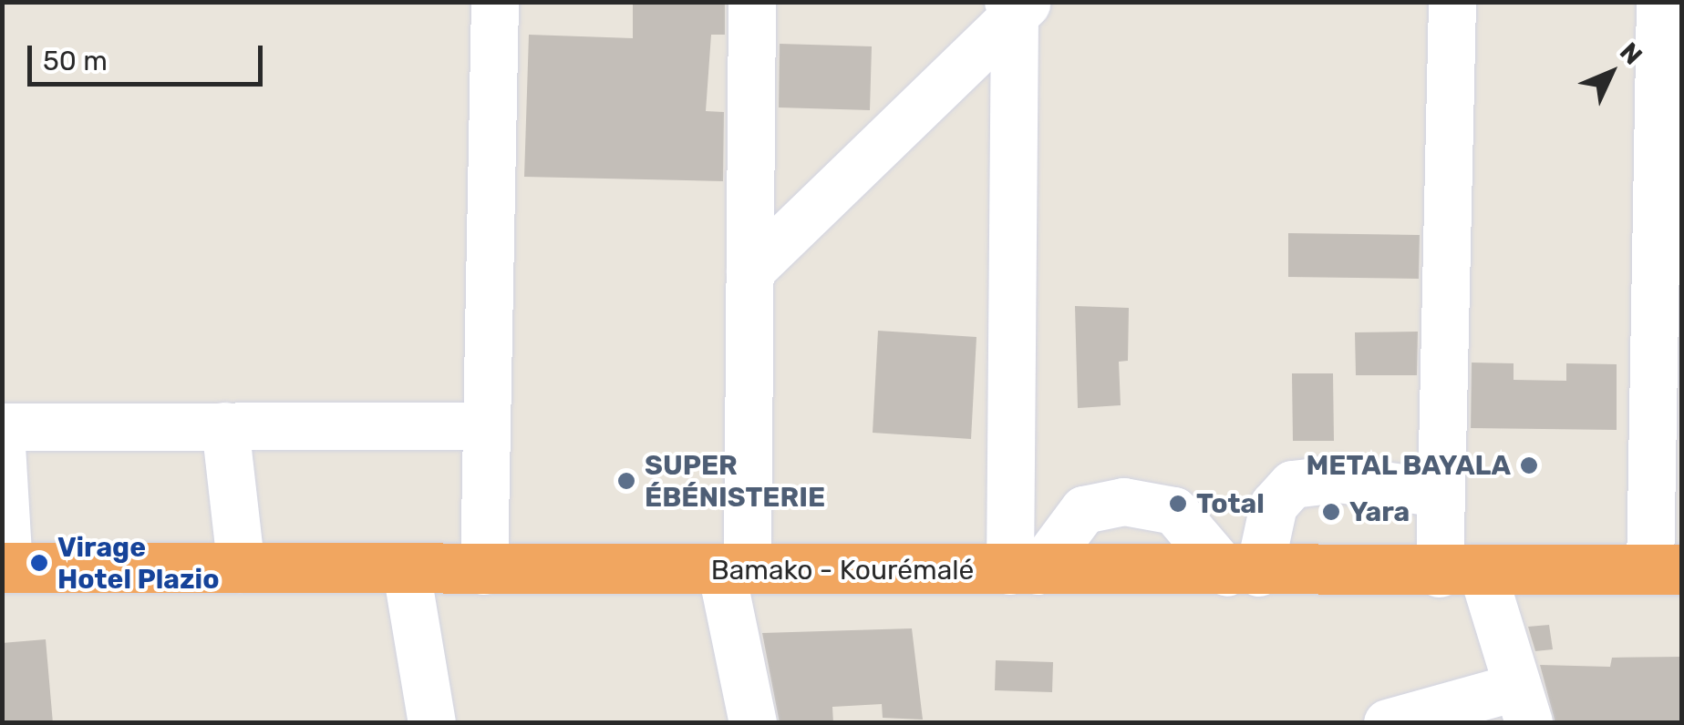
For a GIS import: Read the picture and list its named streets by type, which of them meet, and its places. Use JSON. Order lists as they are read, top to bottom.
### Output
{
  "streets": {
    "highway": ["Bamako - Kourémalé"]
  },
  "places": [
    "METAL BAYALA",
    "SUPER ÉBÉNISTERIE",
    "Total",
    "Yara",
    "Virage Hotel Plazio"
  ],
  "scale_bar": "50 m",
  "north": "top right"
}
